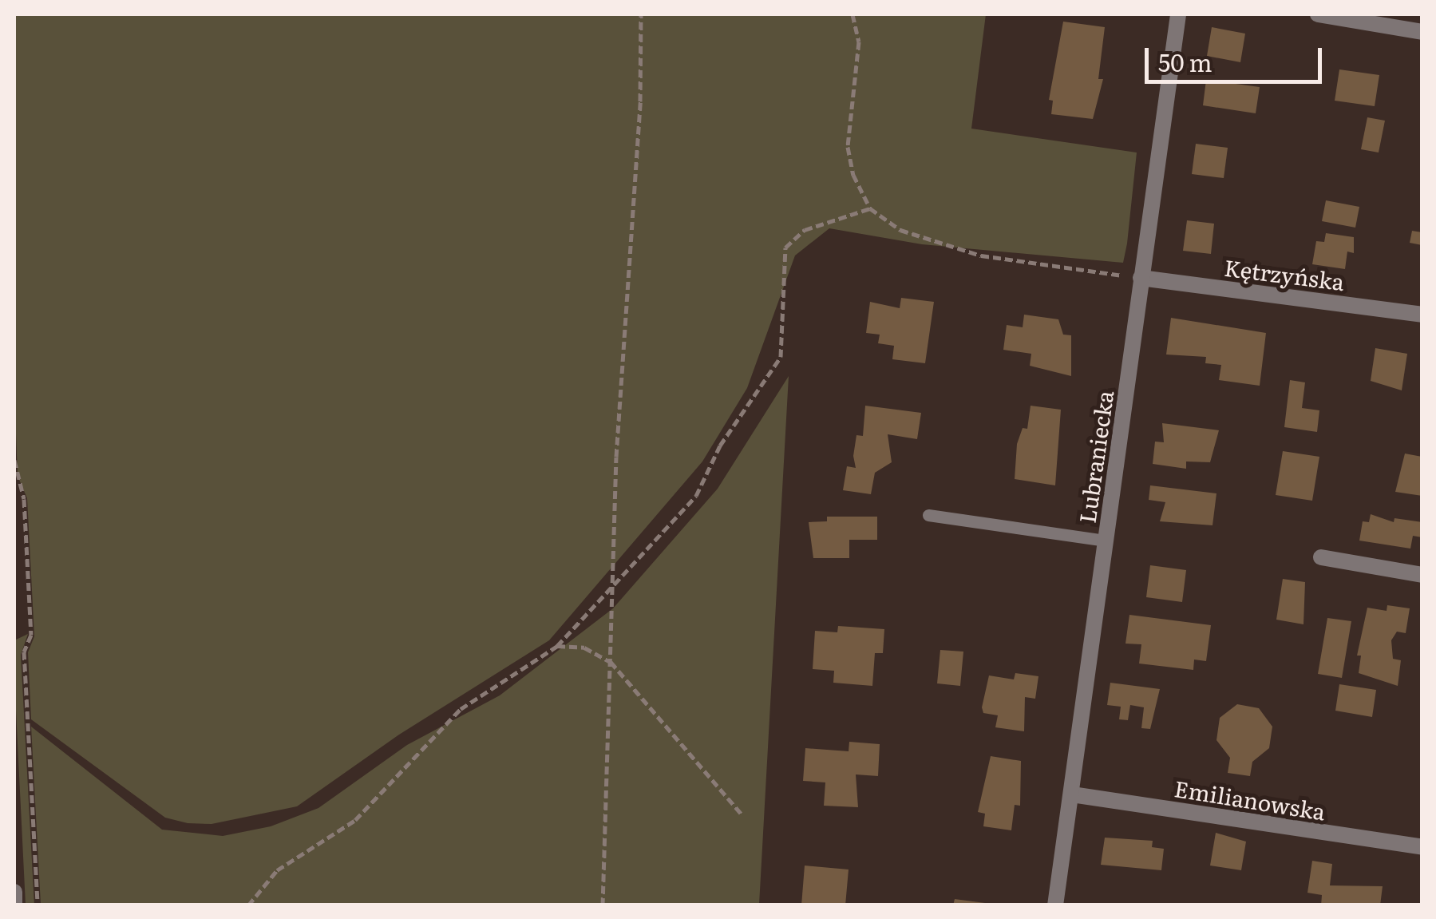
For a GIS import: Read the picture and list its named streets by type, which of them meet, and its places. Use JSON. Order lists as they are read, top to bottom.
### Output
{
  "streets": {
    "street": ["Kętrzyńska", "Lubraniecka", "Emilianowska"]
  },
  "crossings": [
    ["Kętrzyńska", "Lubraniecka"],
    ["Lubraniecka", "Emilianowska"]
  ],
  "scale_bar": "50 m"
}
